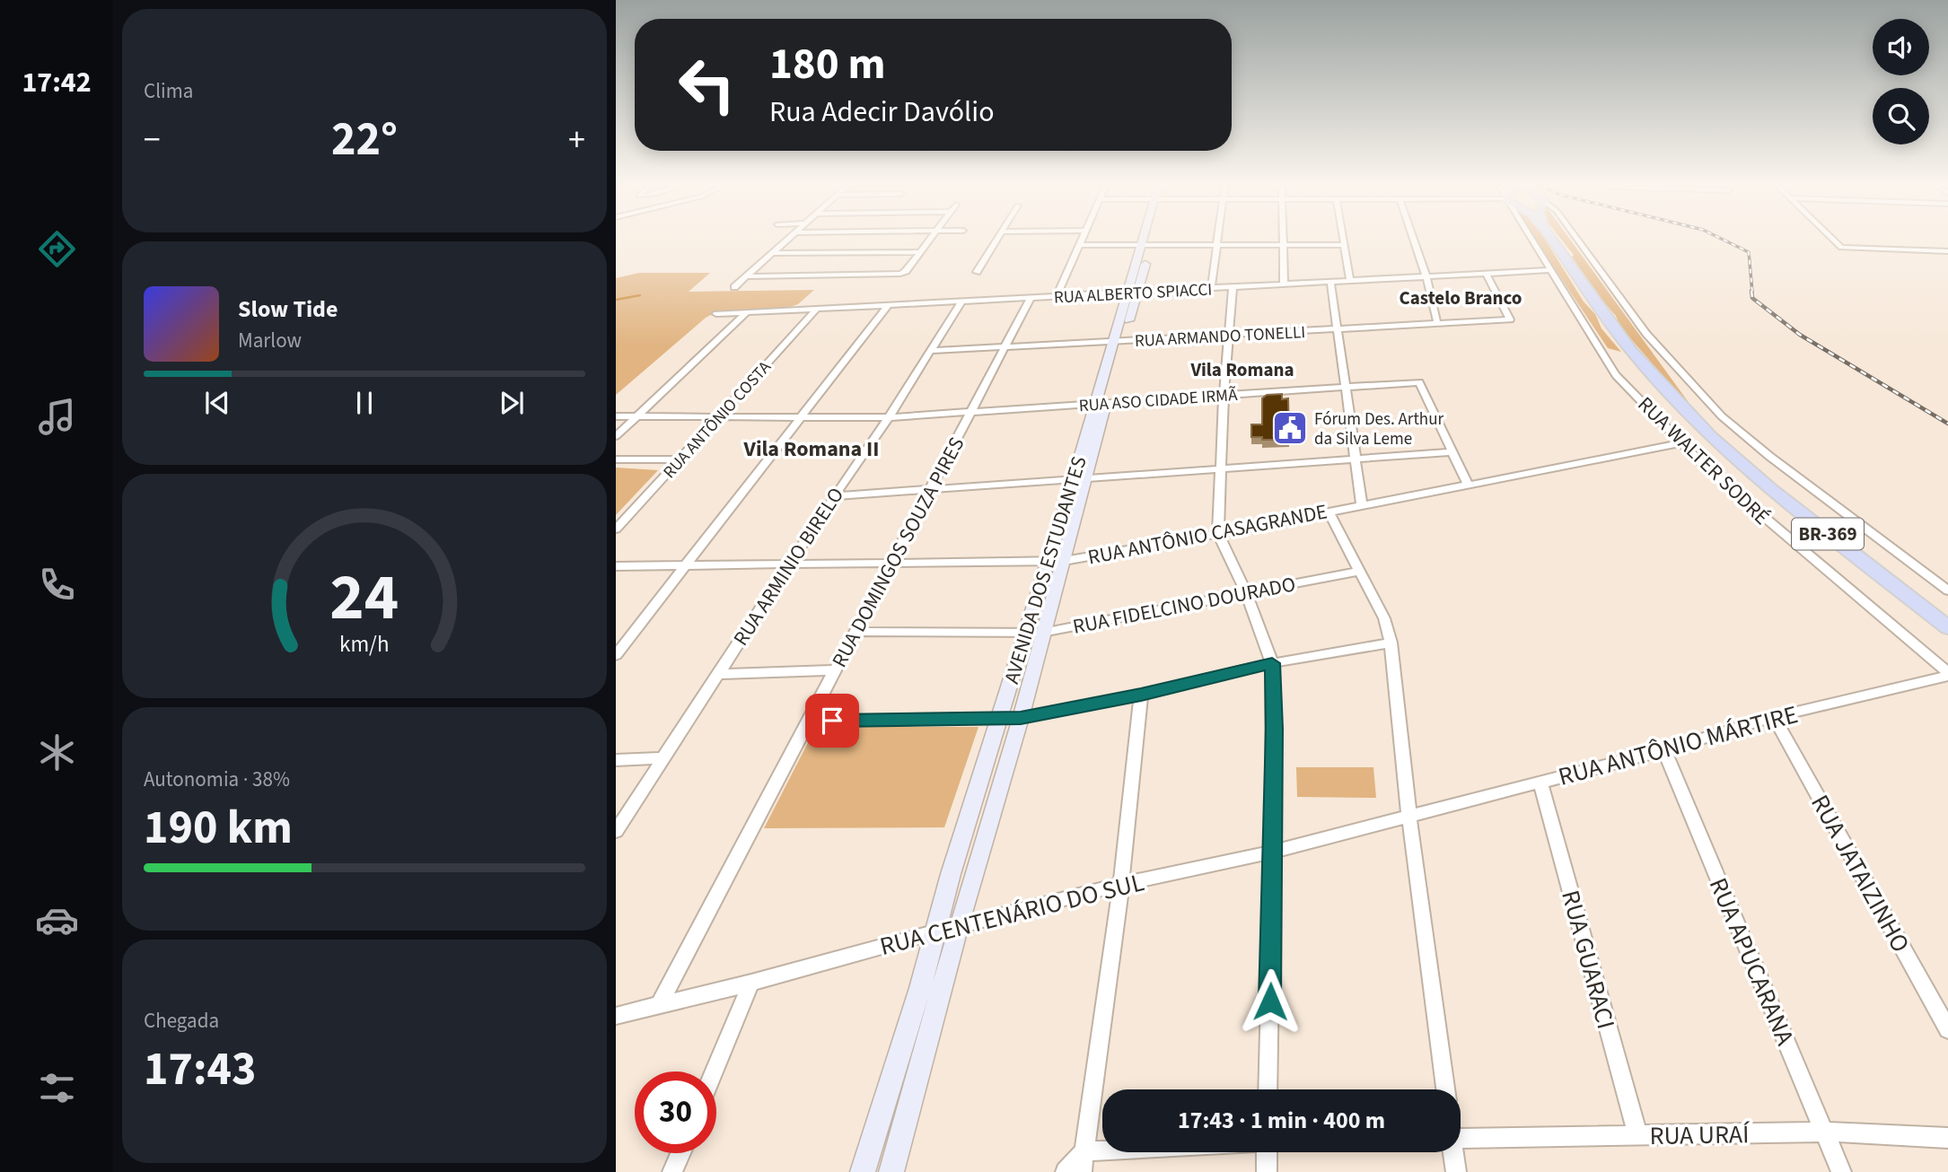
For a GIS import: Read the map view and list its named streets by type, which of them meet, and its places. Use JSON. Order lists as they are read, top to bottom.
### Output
{
  "streets": {
    "main road": ["BR-369"],
    "street": [
      "RUA ALBERTO SPIACCI",
      "RUA ARMANDO TONELLI",
      "RUA ASO CIDADE IRMÃ",
      "RUA ANTÔNIO COSTA",
      "RUA WALTER SODRÉ",
      "RUA ANTÔNIO CASAGRANDE",
      "RUA DOMINGOS SOUZA PIRES",
      "RUA ARMINIO BIRELO",
      "AVENIDA DOS ESTUDANTES",
      "RUA FIDELCINO DOURADO",
      "RUA ANTÔNIO MÁRTIRE",
      "RUA JATAIZINHO",
      "RUA CENTENÁRIO DO SUL",
      "RUA GUARACI",
      "RUA APUCARANA",
      "RUA URAÍ"
    ]
  },
  "crossings": [
    ["RUA ALBERTO SPIACCI", "RUA ARMANDO TONELLI"],
    ["RUA ALBERTO SPIACCI", "RUA ANTÔNIO COSTA"],
    ["RUA ALBERTO SPIACCI", "RUA WALTER SODRÉ"],
    ["RUA ALBERTO SPIACCI", "RUA DOMINGOS SOUZA PIRES"],
    ["RUA ALBERTO SPIACCI", "RUA ARMINIO BIRELO"],
    ["RUA ALBERTO SPIACCI", "AVENIDA DOS ESTUDANTES"],
    ["RUA ARMANDO TONELLI", "RUA DOMINGOS SOUZA PIRES"],
    ["RUA ARMANDO TONELLI", "RUA ARMINIO BIRELO"],
    ["RUA ARMANDO TONELLI", "AVENIDA DOS ESTUDANTES"],
    ["RUA ASO CIDADE IRMÃ", "RUA DOMINGOS SOUZA PIRES"],
    ["RUA ASO CIDADE IRMÃ", "RUA ARMINIO BIRELO"],
    ["RUA ASO CIDADE IRMÃ", "AVENIDA DOS ESTUDANTES"],
    ["RUA WALTER SODRÉ", "RUA ANTÔNIO CASAGRANDE"],
    ["RUA WALTER SODRÉ", "RUA ANTÔNIO MÁRTIRE"],
    ["RUA ANTÔNIO CASAGRANDE", "RUA DOMINGOS SOUZA PIRES"],
    ["RUA ANTÔNIO CASAGRANDE", "RUA ARMINIO BIRELO"],
    ["RUA ANTÔNIO CASAGRANDE", "AVENIDA DOS ESTUDANTES"],
    ["RUA DOMINGOS SOUZA PIRES", "RUA FIDELCINO DOURADO"],
    ["RUA DOMINGOS SOUZA PIRES", "RUA CENTENÁRIO DO SUL"],
    ["AVENIDA DOS ESTUDANTES", "RUA FIDELCINO DOURADO"],
    ["AVENIDA DOS ESTUDANTES", "RUA CENTENÁRIO DO SUL"],
    ["RUA ANTÔNIO MÁRTIRE", "RUA JATAIZINHO"],
    ["RUA ANTÔNIO MÁRTIRE", "RUA CENTENÁRIO DO SUL"],
    ["RUA ANTÔNIO MÁRTIRE", "RUA GUARACI"],
    ["RUA ANTÔNIO MÁRTIRE", "RUA APUCARANA"],
    ["RUA GUARACI", "RUA URAÍ"],
    ["RUA APUCARANA", "RUA URAÍ"]
  ],
  "districts": ["Castelo Branco", "Vila Romana", "Vila Romana II"],
  "places": {
    "public building": ["Fórum Des. Arthur da Silva Leme"]
  },
  "page": {
    "tabs": "17:42",
    "tile": [
      "Clima",
      ["Autonomia · 38%", "190 km"],
      ["Chegada", "17:43"]
    ],
    "turn": ["180 m", "Rua Adecir Davólio"],
    "heat": ["−", "22°", "+"],
    "song": ["Slow Tide", "Marlow"],
    "limit": "30",
    "trip": "17:43 · 1 min · 400 m",
    "gauge": ["24", "km/h"]
  }
}
